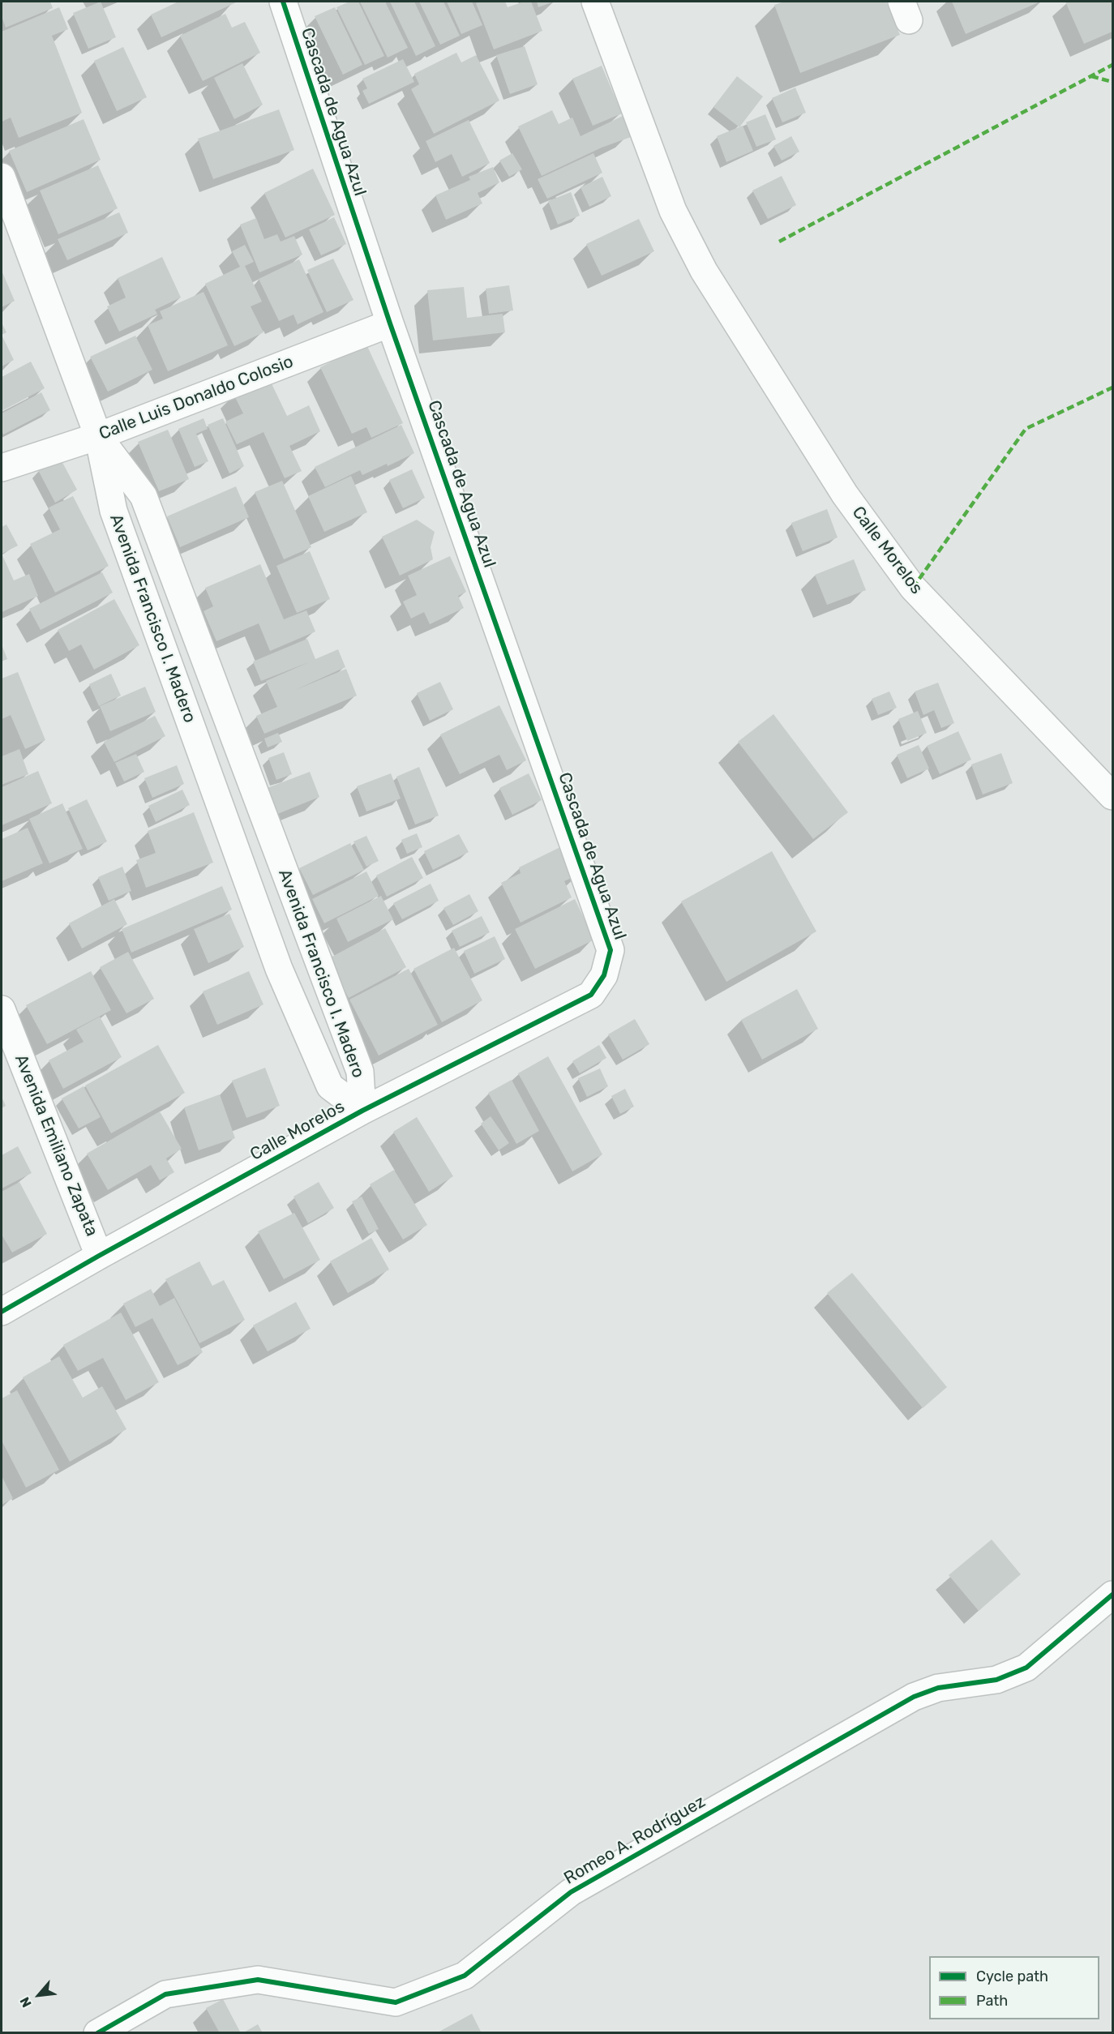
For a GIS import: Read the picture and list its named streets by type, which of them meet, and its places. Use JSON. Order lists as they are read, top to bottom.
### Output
{
  "streets": {
    "street": [
      "Cascada de Agua Azul",
      "Calle Luis Donaldo Colosio",
      "Calle Morelos",
      "Avenida Francisco I. Madero",
      "Avenida Emiliano Zapata",
      "Romeo A. Rodríguez"
    ]
  },
  "crossings": [
    ["Cascada de Agua Azul", "Calle Luis Donaldo Colosio"],
    ["Cascada de Agua Azul", "Calle Morelos"],
    ["Calle Luis Donaldo Colosio", "Avenida Francisco I. Madero"],
    ["Calle Morelos", "Avenida Francisco I. Madero"],
    ["Calle Morelos", "Avenida Emiliano Zapata"]
  ],
  "legend": ["Cycle path", "Path"],
  "north": "bottom left"
}
